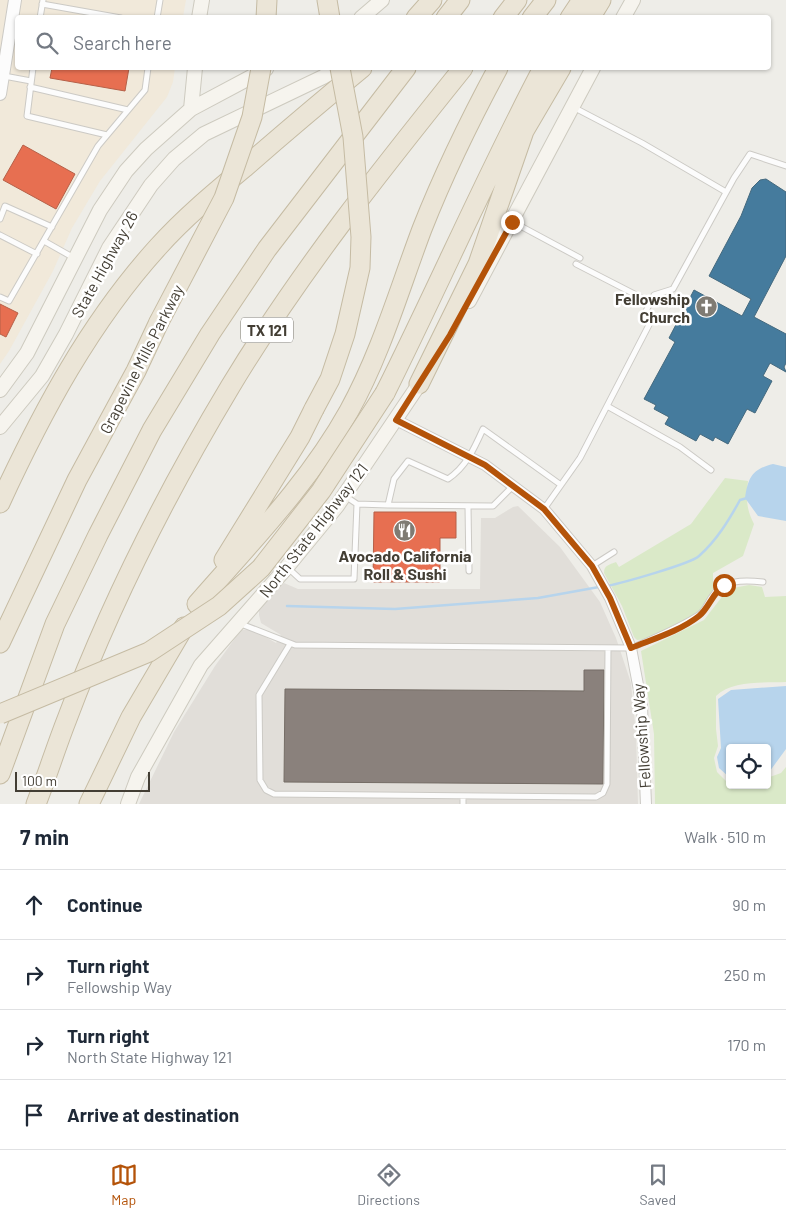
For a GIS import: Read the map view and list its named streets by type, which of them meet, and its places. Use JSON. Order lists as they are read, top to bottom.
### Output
{
  "streets": {
    "highway": ["TX 121", "Grapevine Mills Parkway"],
    "main road": ["State Highway 26", "North State Highway 121"],
    "street": ["Fellowship Way"]
  },
  "crossings": [
    ["North State Highway 121", "Fellowship Way"]
  ],
  "places": {
    "church": ["Fellowship Church"],
    "restaurant": ["Avocado California Roll & Sushi"]
  },
  "scale_bar": "100 m",
  "page": {
    "search": "Search here",
    "scale": "100 m",
    "heading": ["7 min", "Walk · 510 m"],
    "list": [
      ["Continue", "90 m"],
      ["Turn right", "Fellowship Way", "250 m"],
      ["Turn right", "North State Highway 121", "170 m"],
      "Arrive at destination"
    ],
    "nav": ["Map", "Directions", "Saved"]
  }
}
